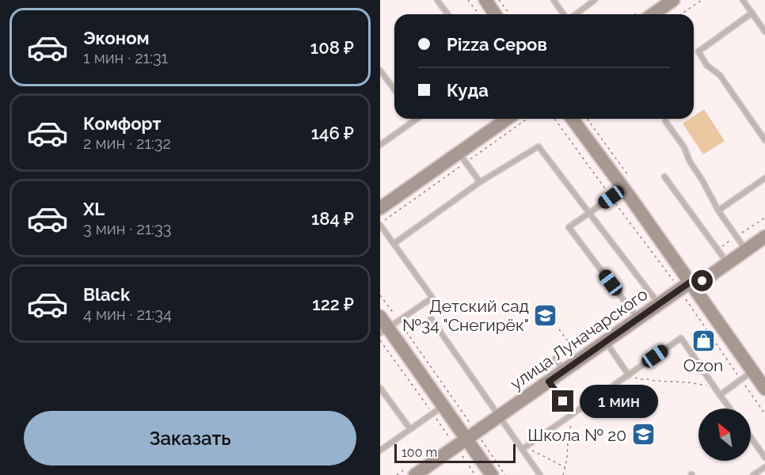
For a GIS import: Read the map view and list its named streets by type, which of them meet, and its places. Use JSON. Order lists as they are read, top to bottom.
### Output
{
  "streets": {
    "street": ["улица Луначарского"]
  },
  "places": {
    "school or university": ["Детский сад №34 \"Снегирёк\"", "Школа № 20"],
    "shop": ["Ozon"]
  },
  "scale_bar": "100 m",
  "north": "top left",
  "page": {
    "list": [
      {
        "name": "Эконом",
        "note": "1 мин · 21:31",
        "value": "108 ₽"
      },
      {
        "name": "Комфорт",
        "note": "2 мин · 21:32",
        "value": "146 ₽"
      },
      {
        "name": "XL",
        "note": "3 мин · 21:33",
        "value": "184 ₽"
      },
      {
        "name": "Black",
        "note": "4 мин · 21:34",
        "value": "122 ₽"
      }
    ],
    "banner": ["Pizza Серов", "Куда"],
    "bubble": "1 мин",
    "buttons": "Заказать",
    "scale": "100 m"
  }
}
